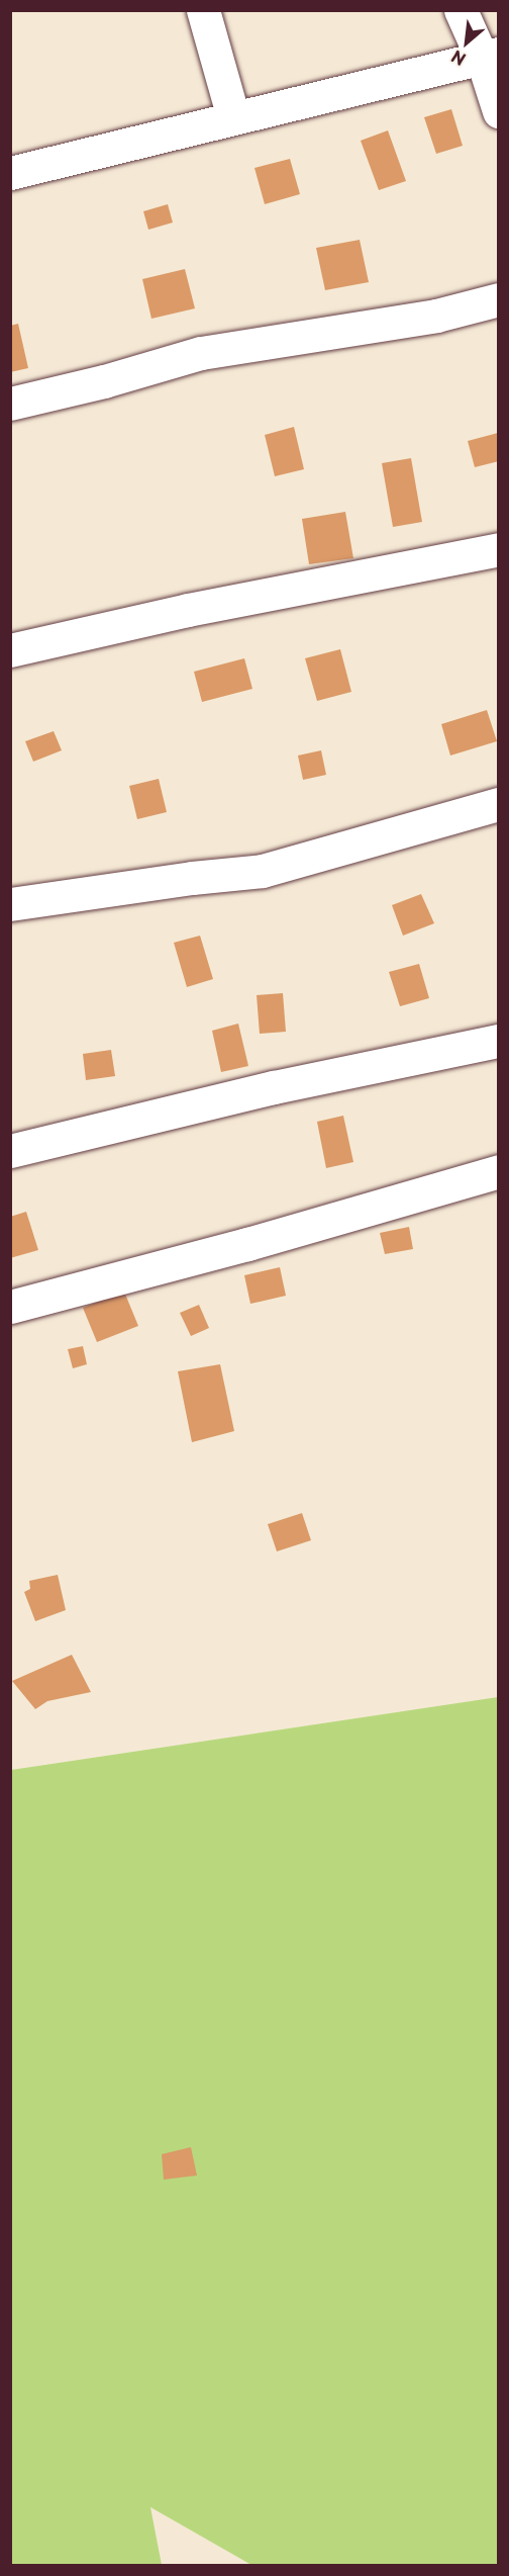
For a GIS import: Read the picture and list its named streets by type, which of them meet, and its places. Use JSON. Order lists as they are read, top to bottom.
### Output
{
  "north": "bottom left"
}
